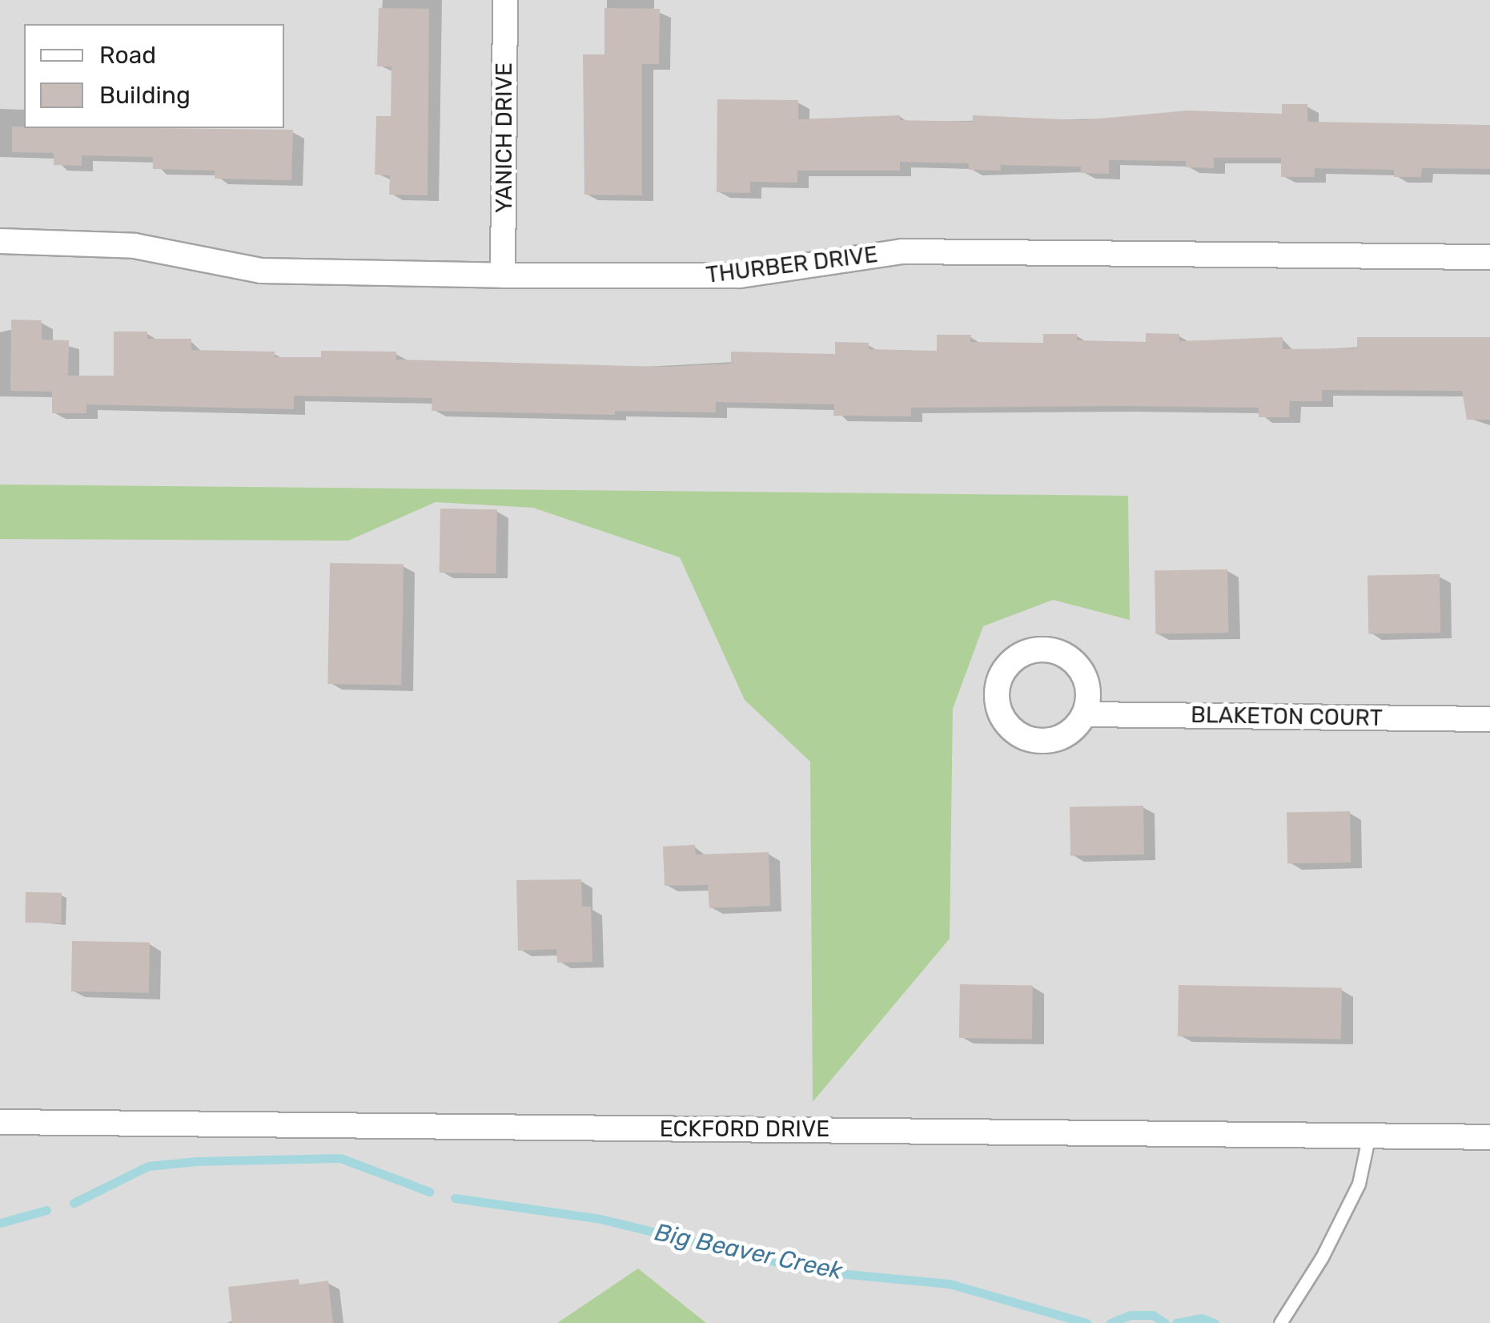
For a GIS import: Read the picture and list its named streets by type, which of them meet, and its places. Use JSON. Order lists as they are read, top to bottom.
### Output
{
  "streets": {
    "street": [
      "YANICH DRIVE",
      "THURBER DRIVE",
      "BLAKETON COURT",
      "ECKFORD DRIVE"
    ]
  },
  "crossings": [
    ["YANICH DRIVE", "THURBER DRIVE"]
  ],
  "water": ["Big Beaver Creek"],
  "legend": ["Road", "Building"]
}
